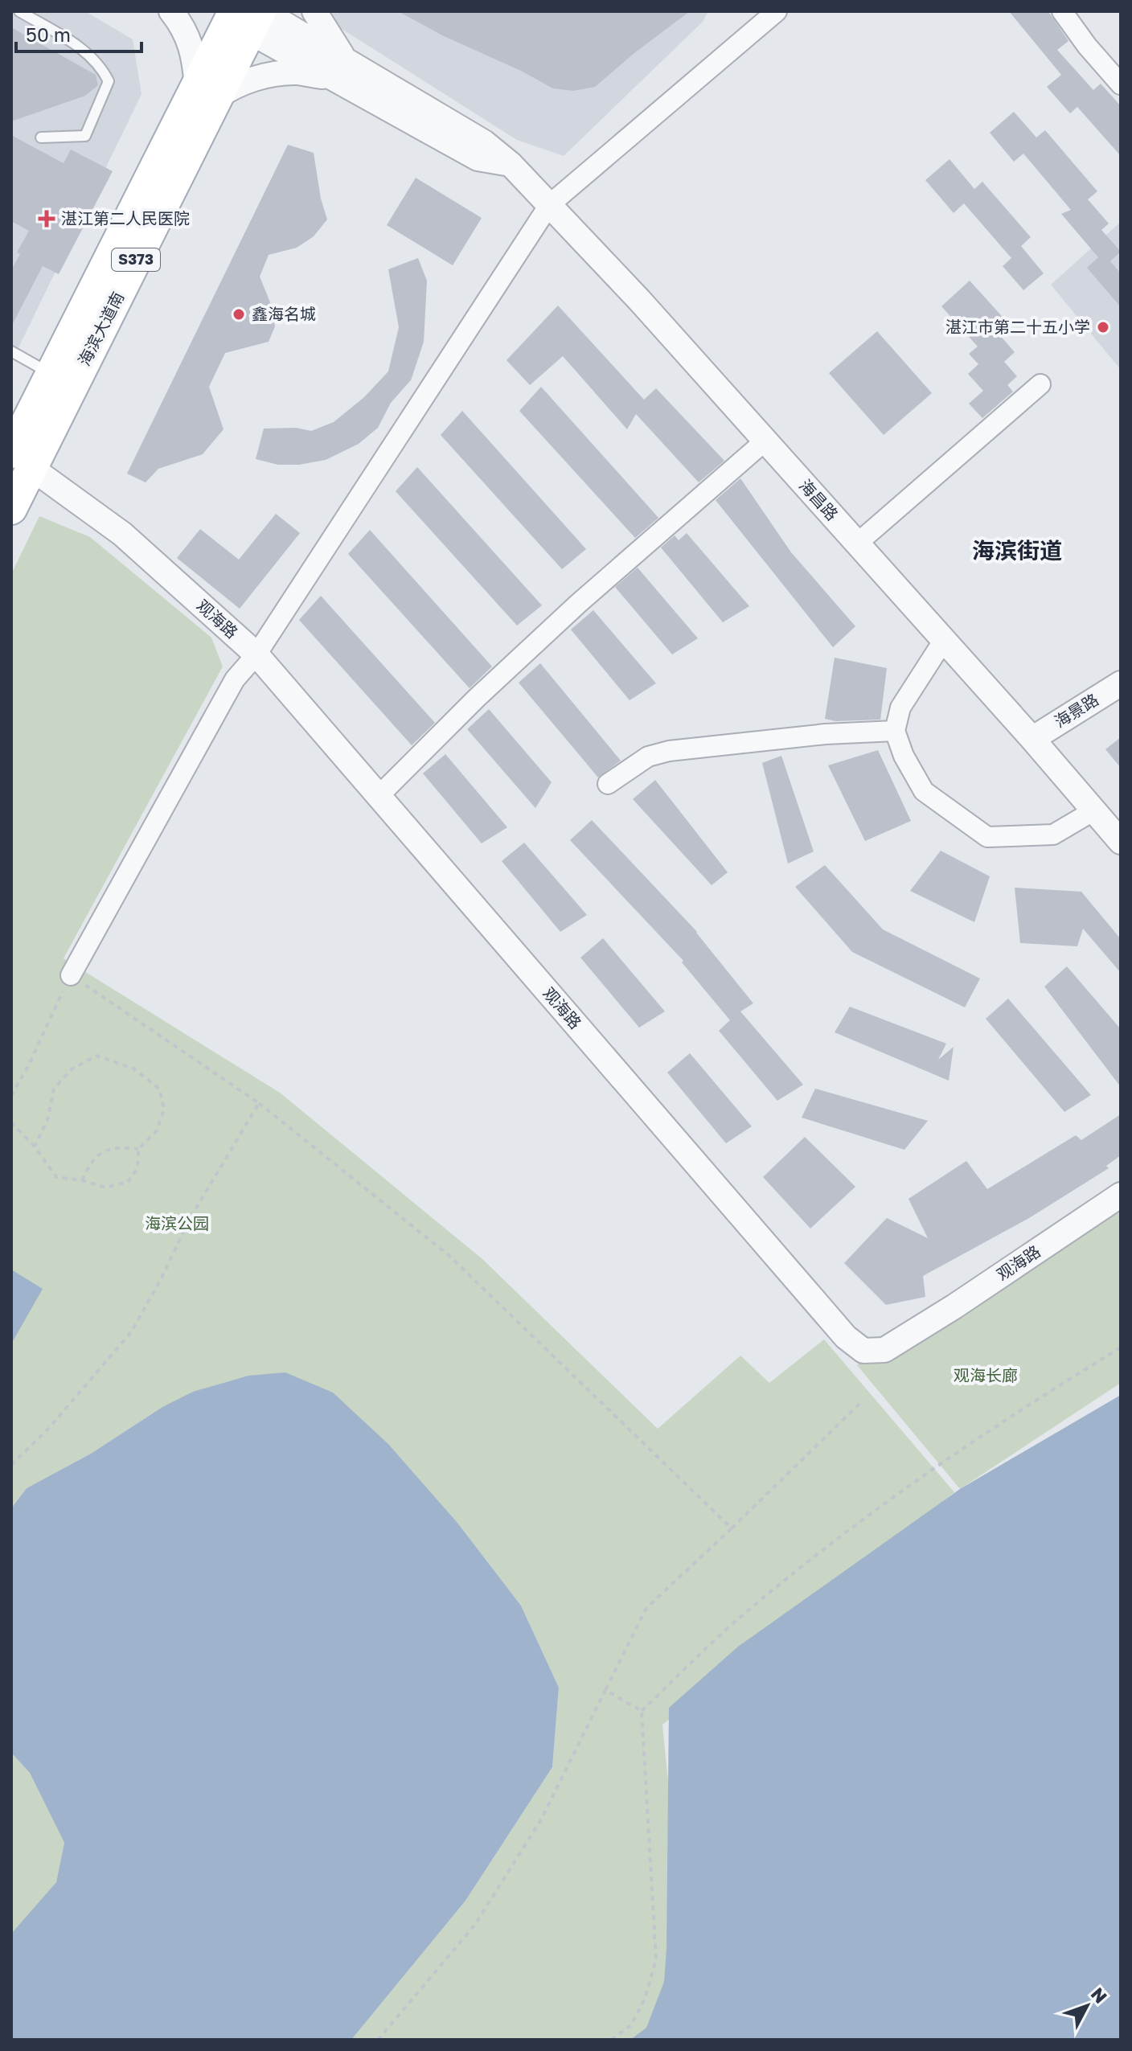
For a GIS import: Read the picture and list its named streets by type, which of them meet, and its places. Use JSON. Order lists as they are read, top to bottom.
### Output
{
  "streets": {
    "main road": ["S373", "海滨大道南"],
    "street": ["海昌路", "观海路", "海景路"]
  },
  "crossings": [
    ["海滨大道南", "海昌路"],
    ["海滨大道南", "观海路"],
    ["海昌路", "海景路"]
  ],
  "districts": ["海滨街道"],
  "parks": ["海滨公园", "观海长廊"],
  "places": {
    "health": ["湛江第二人民医院"],
    "other": ["鑫海名城", "湛江市第二十五小学"]
  },
  "scale_bar": "50 m",
  "north": "top right"
}
